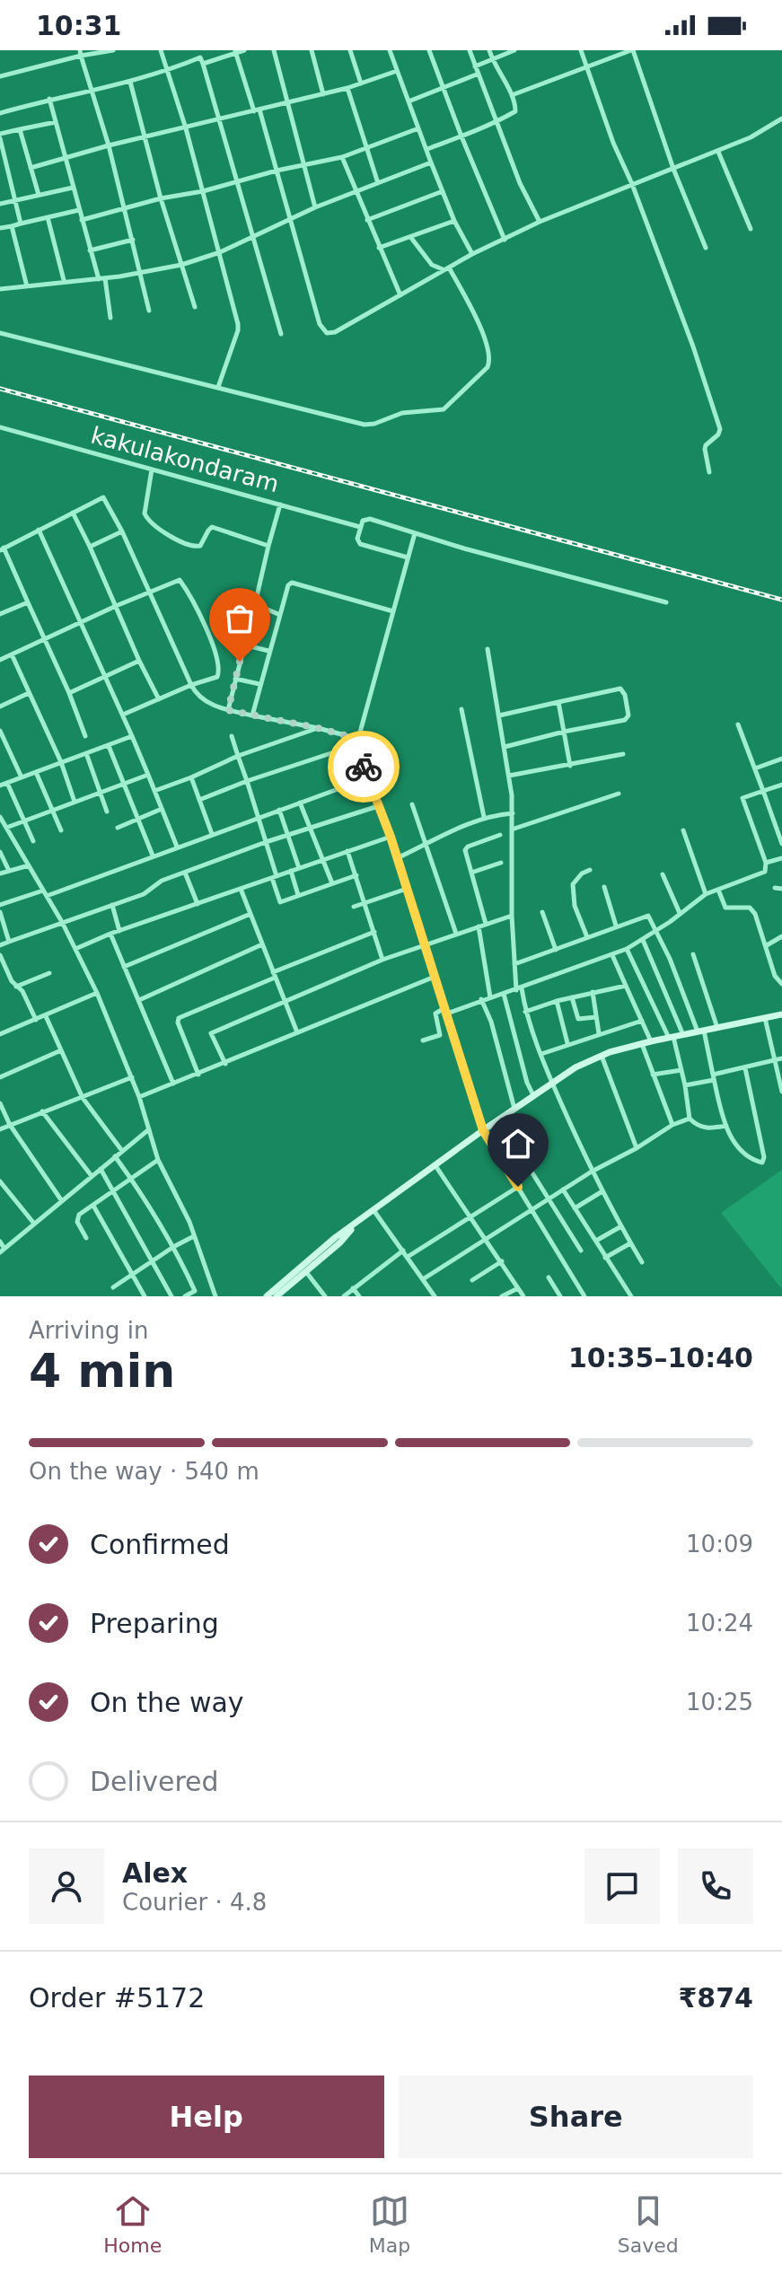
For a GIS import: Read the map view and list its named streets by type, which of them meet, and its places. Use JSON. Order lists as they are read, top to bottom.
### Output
{
  "streets": {
    "street": ["kakulakondaram"]
  },
  "page": {
    "status": "10:31",
    "heading": ["4 min", "Arriving in", "10:35–10:40"],
    "panel": [
      "Alex",
      "Courier · 4.8",
      "Order #5172",
      "₹874"
    ],
    "bar": "On the way · 540 m",
    "list": [
      ["Confirmed", "10:09"],
      ["Preparing", "10:24"],
      ["On the way", "10:25"],
      "Delivered"
    ],
    "buttons": ["Help", "Share"],
    "tabs": ["Home", "Map", "Saved"]
  }
}
